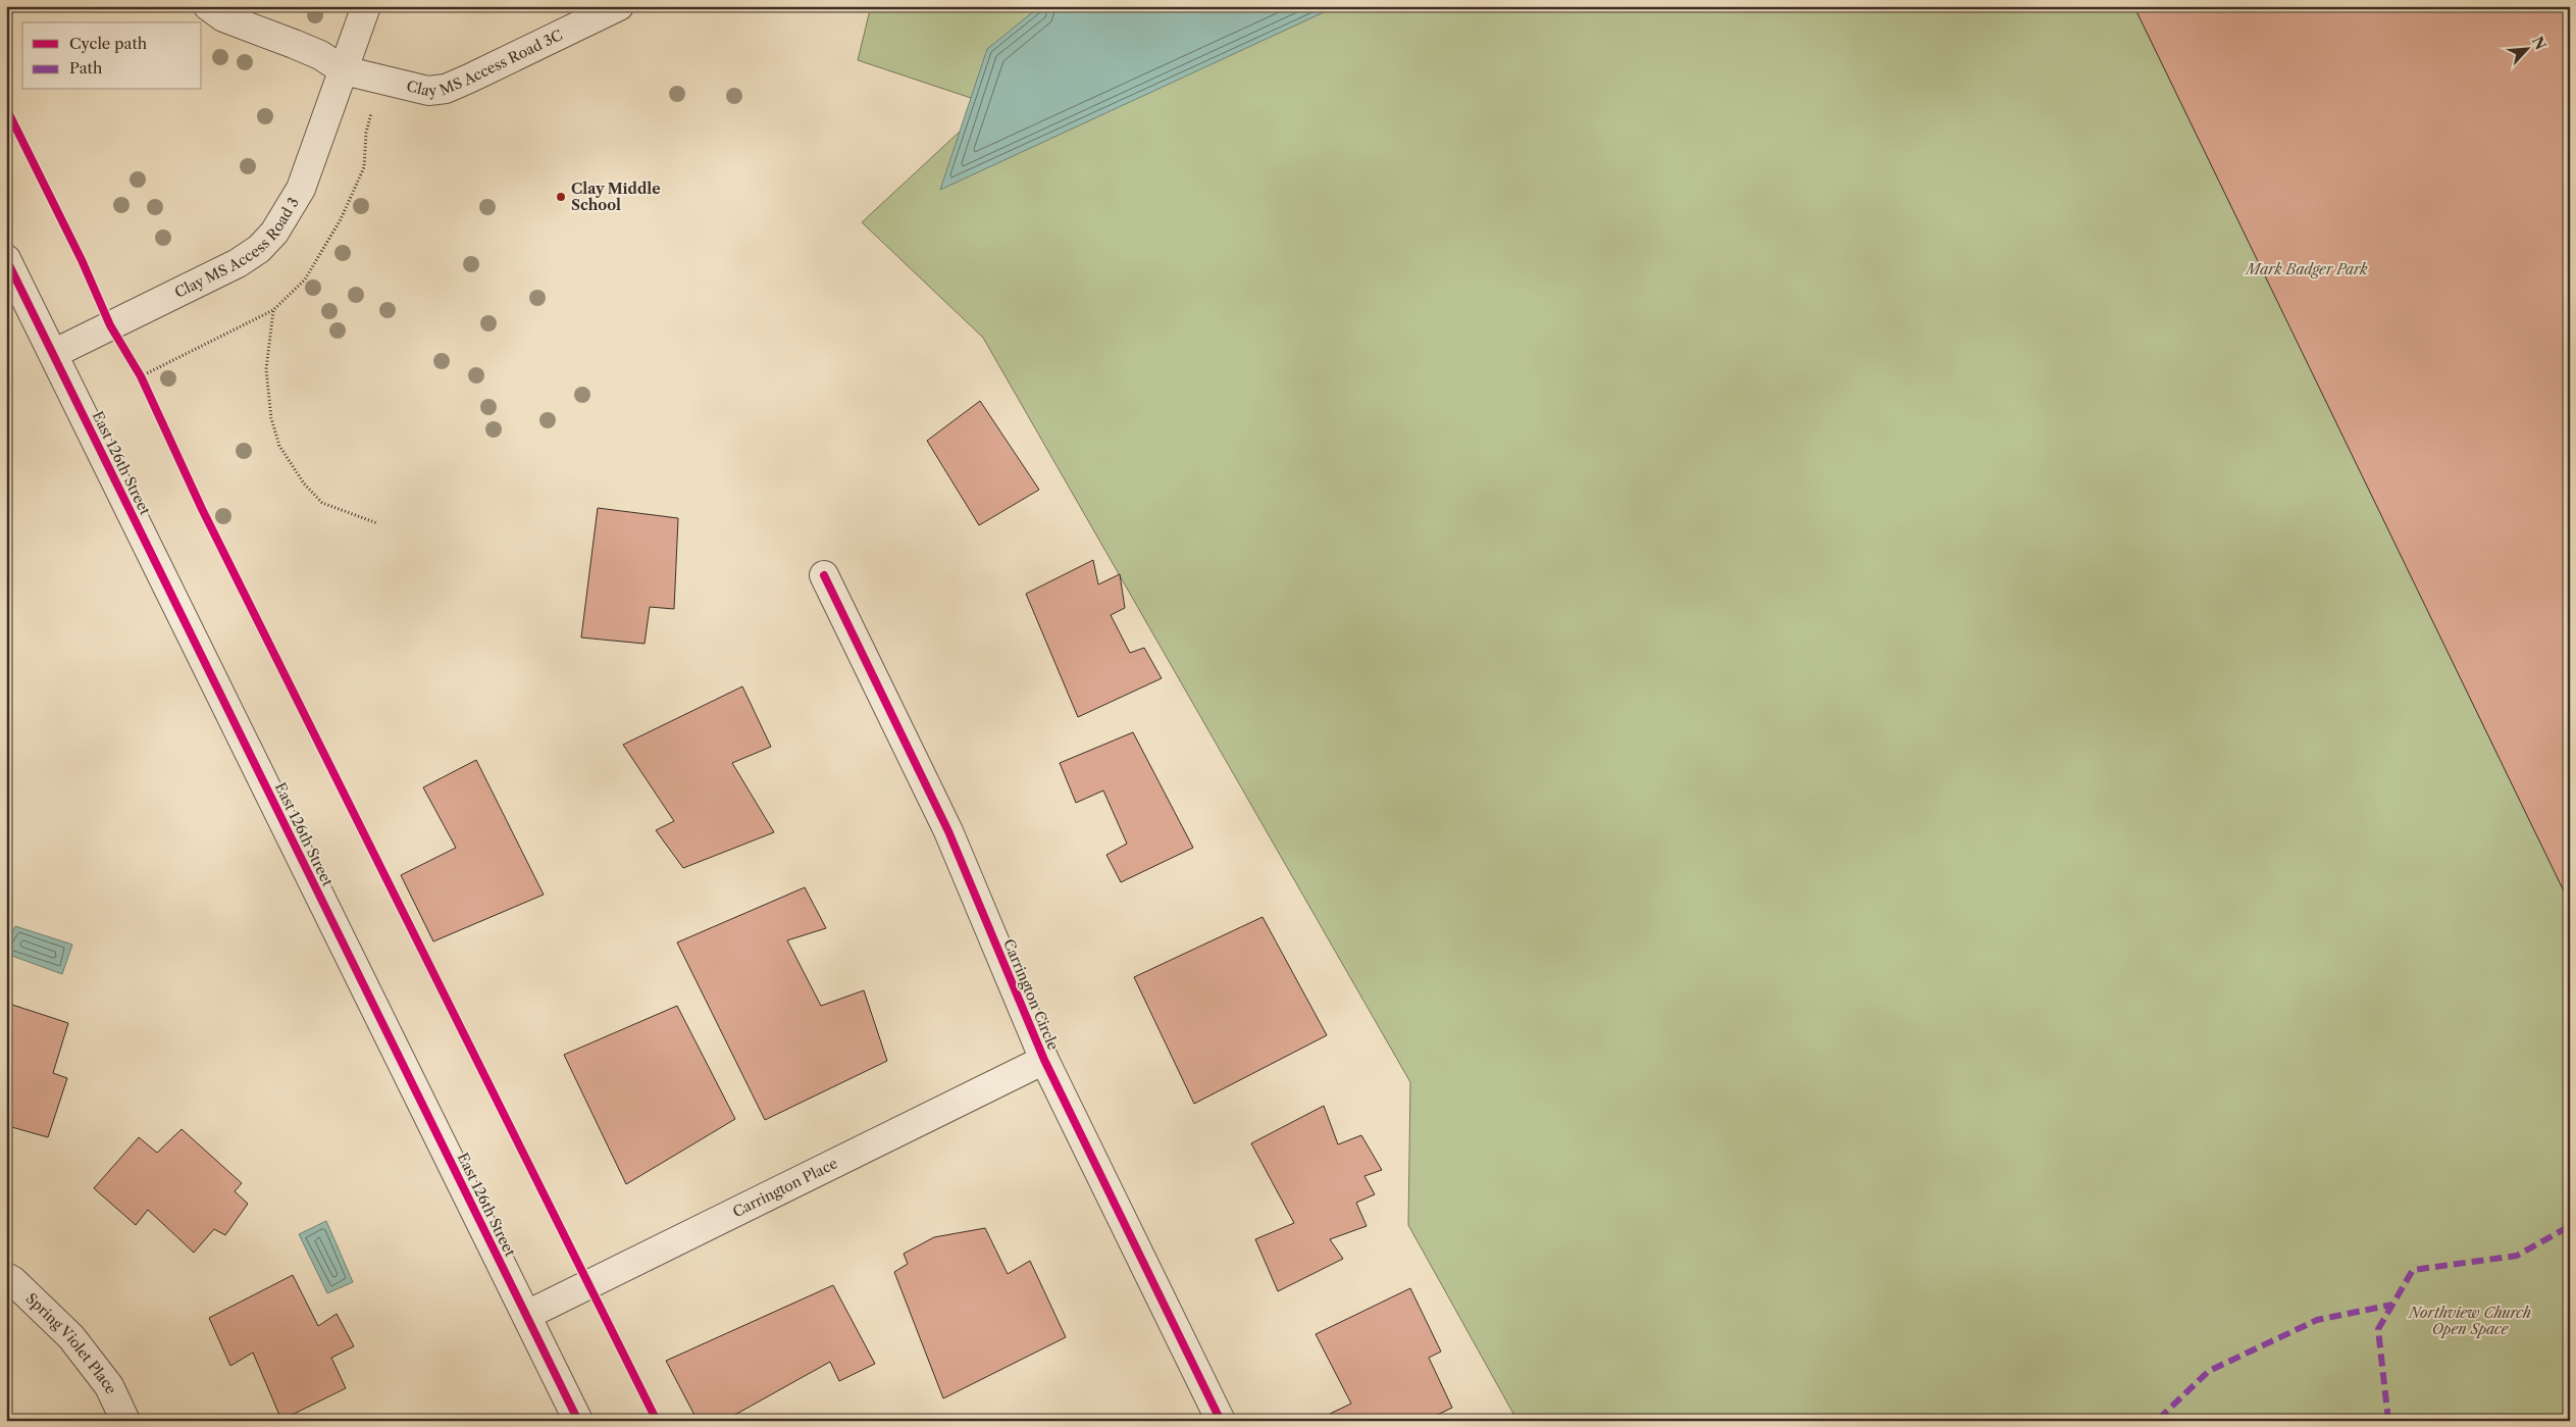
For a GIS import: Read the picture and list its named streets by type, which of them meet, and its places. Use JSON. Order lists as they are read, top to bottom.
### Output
{
  "streets": {
    "street": [
      "Clay MS Access Road 3C",
      "Clay MS Access Road 3",
      "East 126th Street",
      "Carrington Circle",
      "Carrington Place",
      "Spring Violet Place"
    ]
  },
  "crossings": [
    ["Clay MS Access Road 3C", "Clay MS Access Road 3"],
    ["Clay MS Access Road 3", "East 126th Street"],
    ["East 126th Street", "Carrington Place"],
    ["Carrington Circle", "Carrington Place"]
  ],
  "parks": ["Mark Badger Park", "Northview Church Open Space"],
  "places": ["Clay Middle School"],
  "legend": ["Cycle path", "Path"],
  "north": "top right"
}
